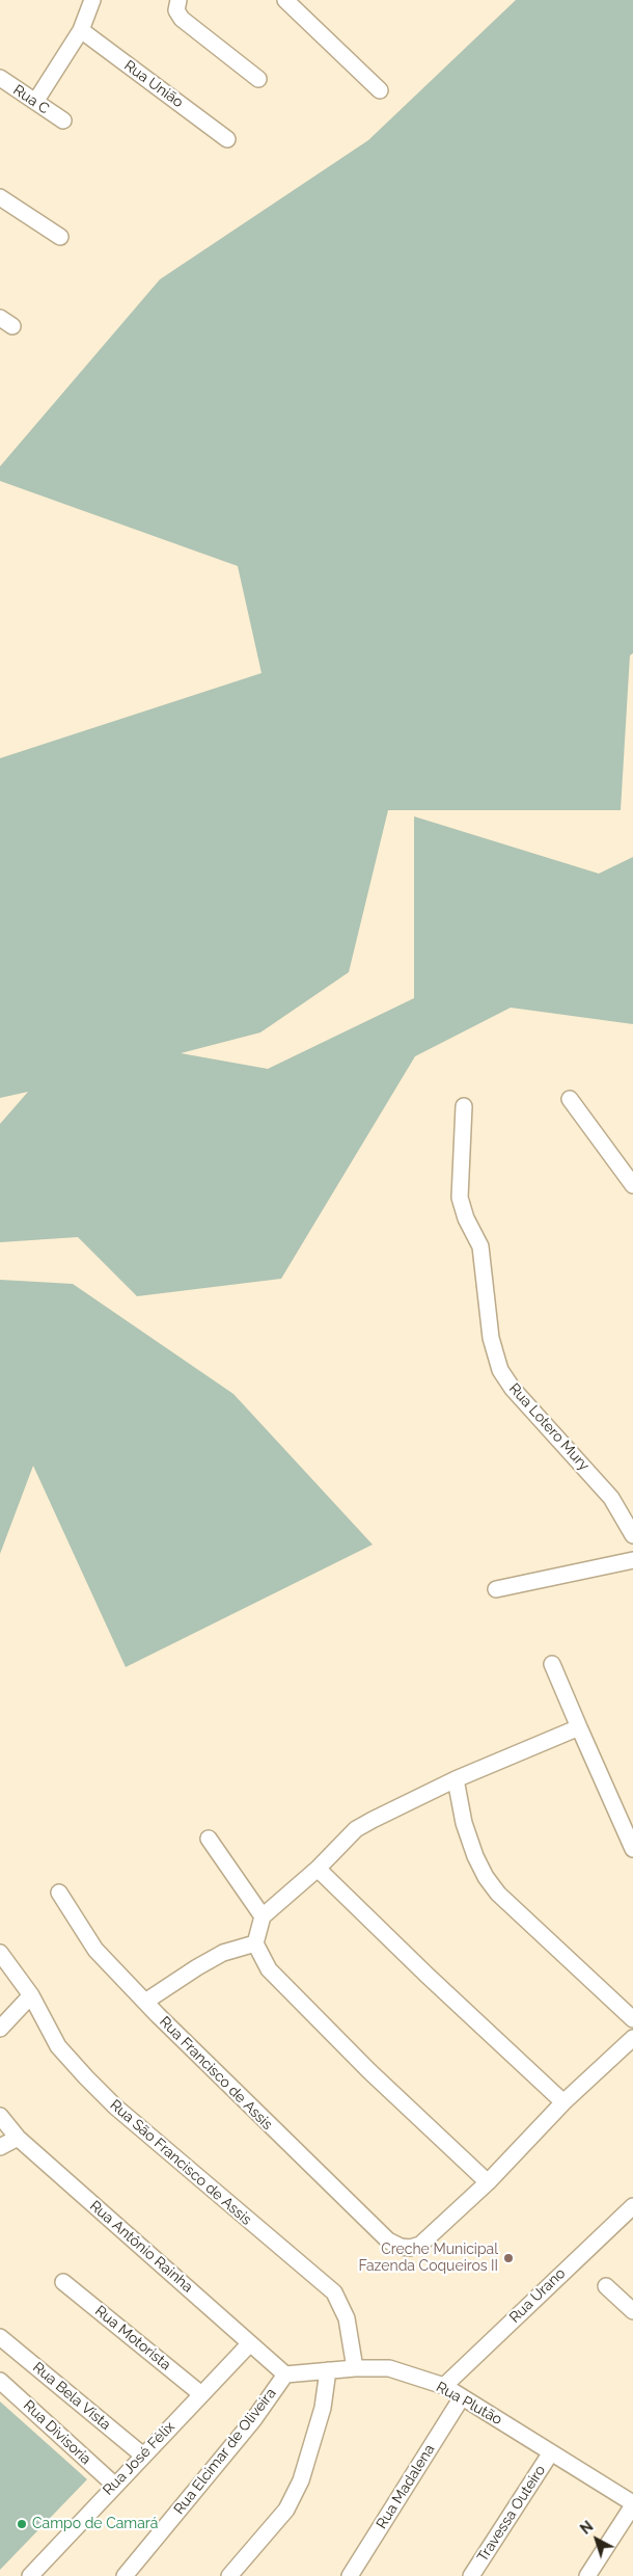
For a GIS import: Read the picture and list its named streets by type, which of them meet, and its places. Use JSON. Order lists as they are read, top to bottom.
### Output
{
  "streets": {
    "street": [
      "Rua União",
      "Rua C",
      "Rua Lotero Mury",
      "Rua Francisco de Assis",
      "Rua São Francisco de Assis",
      "Rua Antônio Rainha",
      "Rua Urano",
      "Rua Motorista",
      "Rua Bela Vista",
      "Rua Plutão",
      "Rua Divisoria",
      "Rua Elcimar de Oliveira",
      "Rua José Félix",
      "Rua Madalena",
      "Travessa Outeiro"
    ]
  },
  "crossings": [
    ["Rua São Francisco de Assis", "Rua Plutão"],
    ["Rua Antônio Rainha", "Rua Plutão"],
    ["Rua Antônio Rainha", "Rua Elcimar de Oliveira"],
    ["Rua Antônio Rainha", "Rua José Félix"],
    ["Rua Urano", "Rua Plutão"],
    ["Rua Motorista", "Rua José Félix"],
    ["Rua Bela Vista", "Rua José Félix"],
    ["Rua Plutão", "Rua Elcimar de Oliveira"],
    ["Rua Plutão", "Rua Madalena"],
    ["Rua Plutão", "Travessa Outeiro"],
    ["Rua Divisoria", "Rua José Félix"]
  ],
  "places": ["Creche Municipal Fazenda Coqueiros II", "Campo de Camará"],
  "north": "top left"
}
